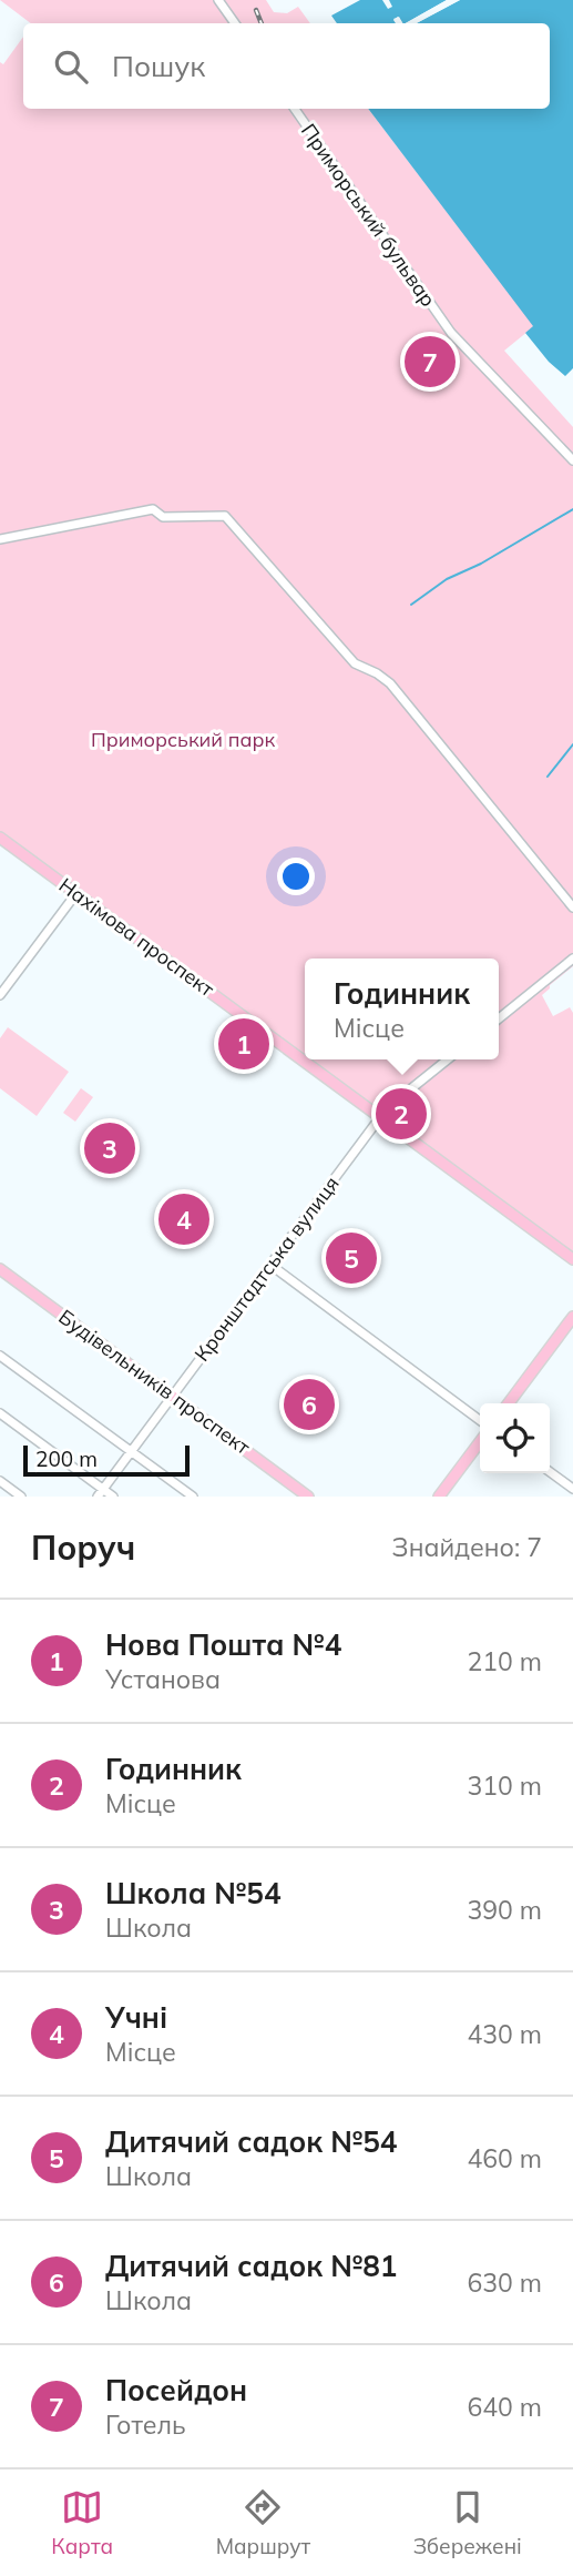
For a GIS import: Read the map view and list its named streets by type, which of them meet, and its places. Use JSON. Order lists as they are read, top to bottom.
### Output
{
  "streets": {
    "main road": ["Нахімова проспект", "Будівельників проспект"],
    "street": ["Приморський бульвар", "Кронштадтська вулиця"]
  },
  "crossings": [
    ["Нахімова проспект", "Кронштадтська вулиця"],
    ["Кронштадтська вулиця", "Будівельників проспект"]
  ],
  "parks": ["Приморський парк"],
  "scale_bar": "200 m",
  "page": {
    "search": "Пошук",
    "pins": [
      "7",
      "1",
      "2",
      "3",
      "4",
      "5",
      "6"
    ],
    "popup": ["Годинник", "Місце"],
    "scale": "200 m",
    "heading": ["Поруч", "Знайдено: 7"],
    "list": [
      {
        "mark": "1",
        "name": "Нова Пошта №4",
        "note": "Установа",
        "value": "210 m"
      },
      {
        "mark": "2",
        "name": "Годинник",
        "note": "Місце",
        "value": "310 m"
      },
      {
        "mark": "3",
        "name": "Школа №54",
        "note": "Школа",
        "value": "390 m"
      },
      {
        "mark": "4",
        "name": "Учні",
        "note": "Місце",
        "value": "430 m"
      },
      {
        "mark": "5",
        "name": "Дитячий садок №54",
        "note": "Школа",
        "value": "460 m"
      },
      {
        "mark": "6",
        "name": "Дитячий садок №81",
        "note": "Школа",
        "value": "630 m"
      },
      {
        "mark": "7",
        "name": "Посейдон",
        "note": "Готель",
        "value": "640 m"
      }
    ],
    "nav": ["Карта", "Маршрут", "Збережені"]
  }
}
